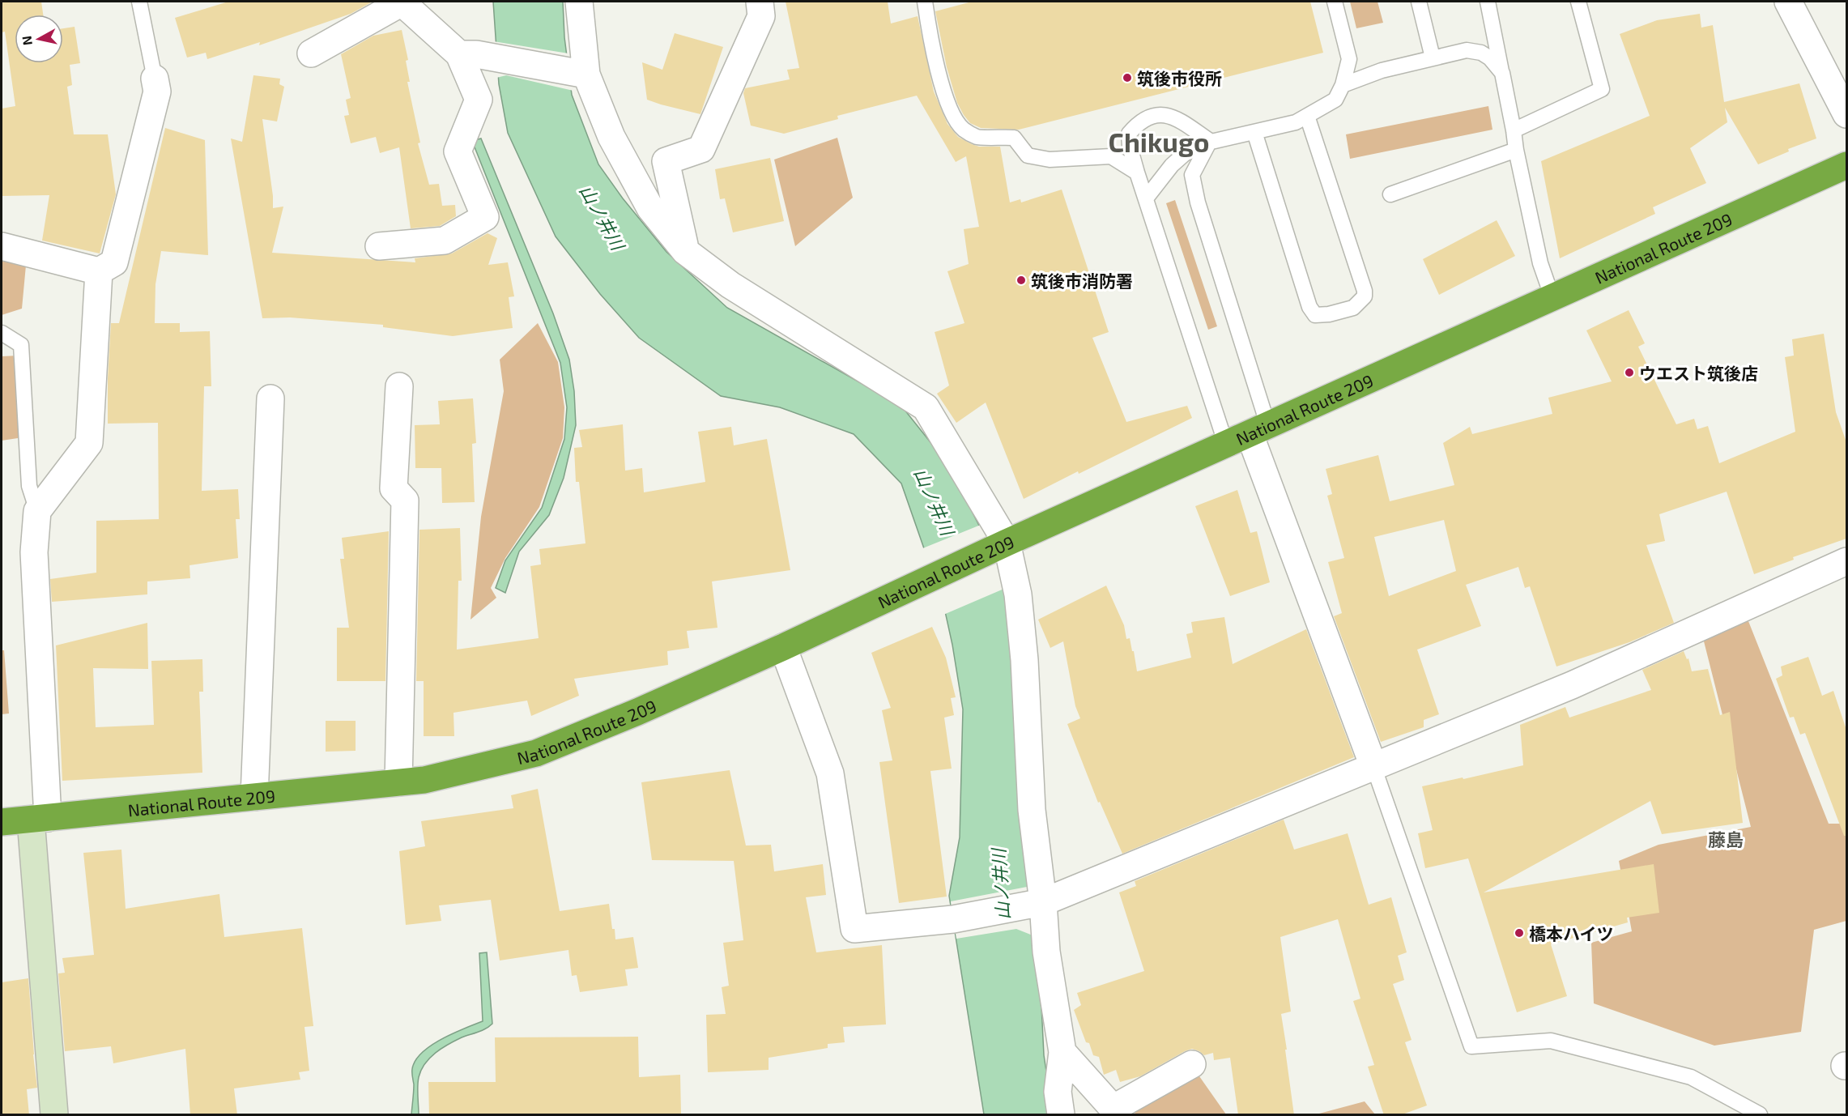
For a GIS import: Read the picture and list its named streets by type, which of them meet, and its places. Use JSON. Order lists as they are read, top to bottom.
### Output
{
  "streets": {
    "highway": ["National Route 209"]
  },
  "districts": ["Chikugo", "藤島"],
  "water": ["山ノ井川"],
  "places": [
    "筑後市役所",
    "筑後市消防署",
    "ウエスト筑後店",
    "橋本ハイツ"
  ],
  "north": "left"
}
